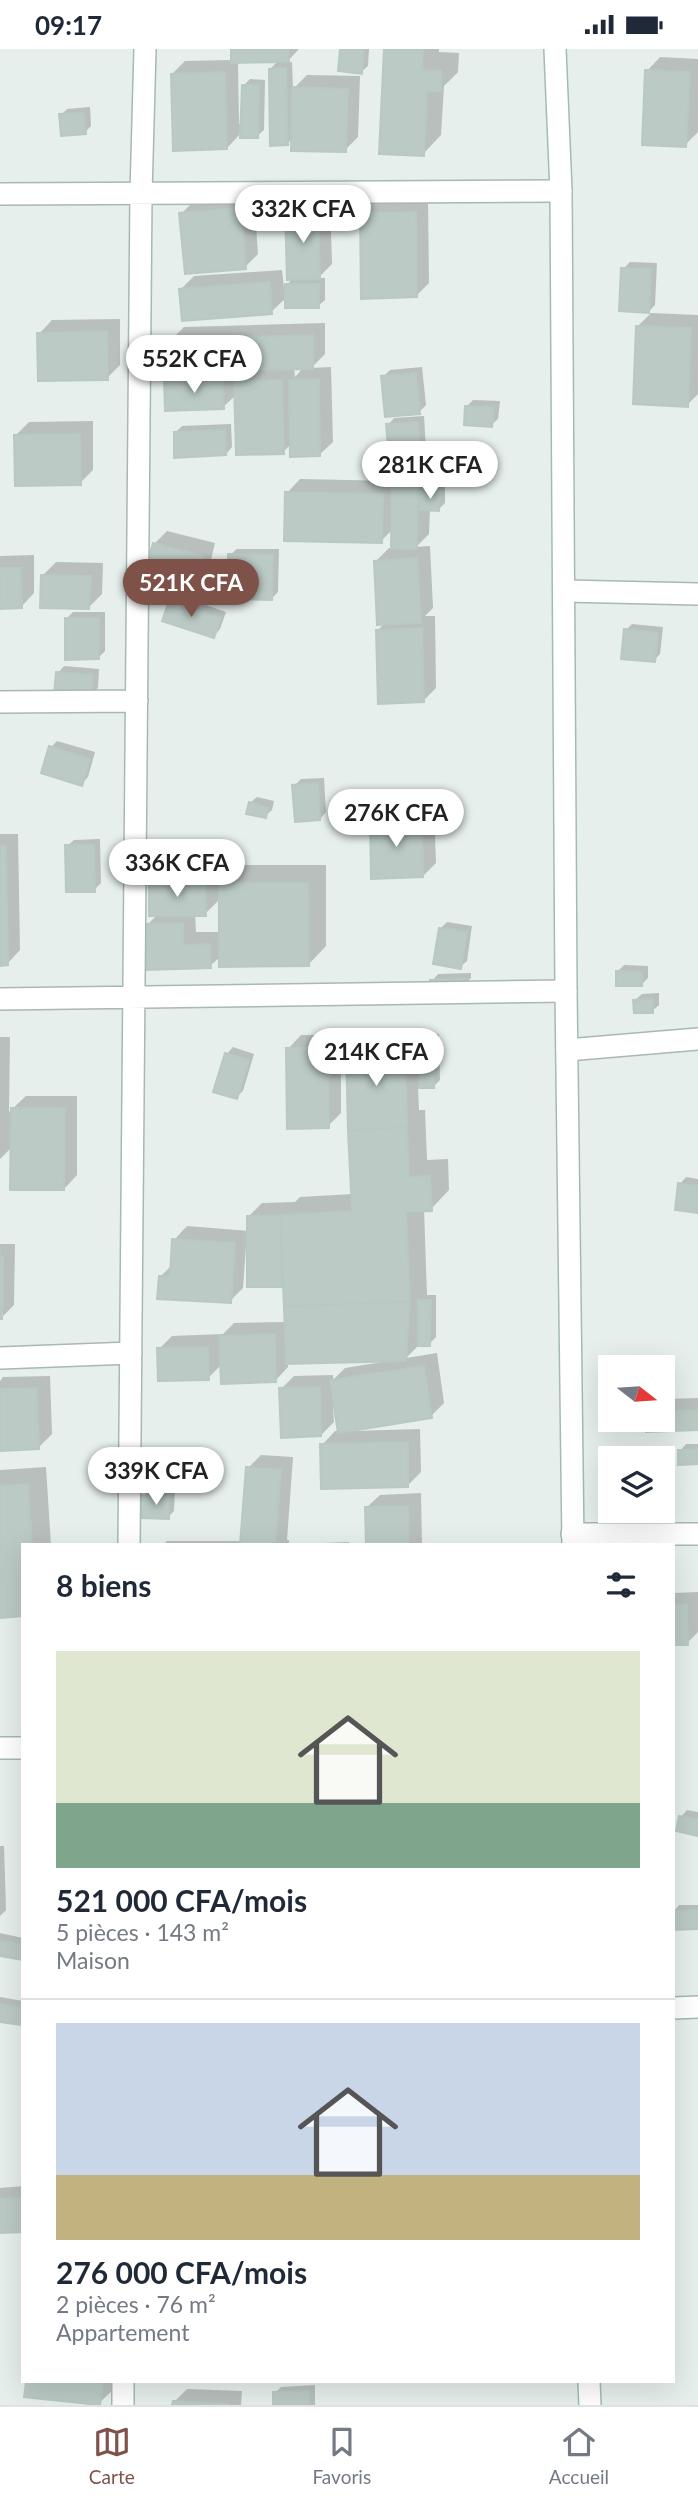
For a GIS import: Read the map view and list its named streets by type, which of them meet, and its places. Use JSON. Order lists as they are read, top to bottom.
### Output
{
  "north": "right",
  "page": {
    "status": "09:17",
    "price": [
      "332K CFA",
      "552K CFA",
      "281K CFA",
      "521K CFA",
      "276K CFA",
      "336K CFA",
      "214K CFA",
      "339K CFA"
    ],
    "heading": "8 biens",
    "list": [
      {
        "name": "521 000 CFA/mois",
        "note": "5 pièces · 143 m² · Maison"
      },
      {
        "name": "276 000 CFA/mois",
        "note": "2 pièces · 76 m² · Appartement"
      }
    ],
    "tabs": ["Carte", "Favoris", "Accueil"]
  }
}
